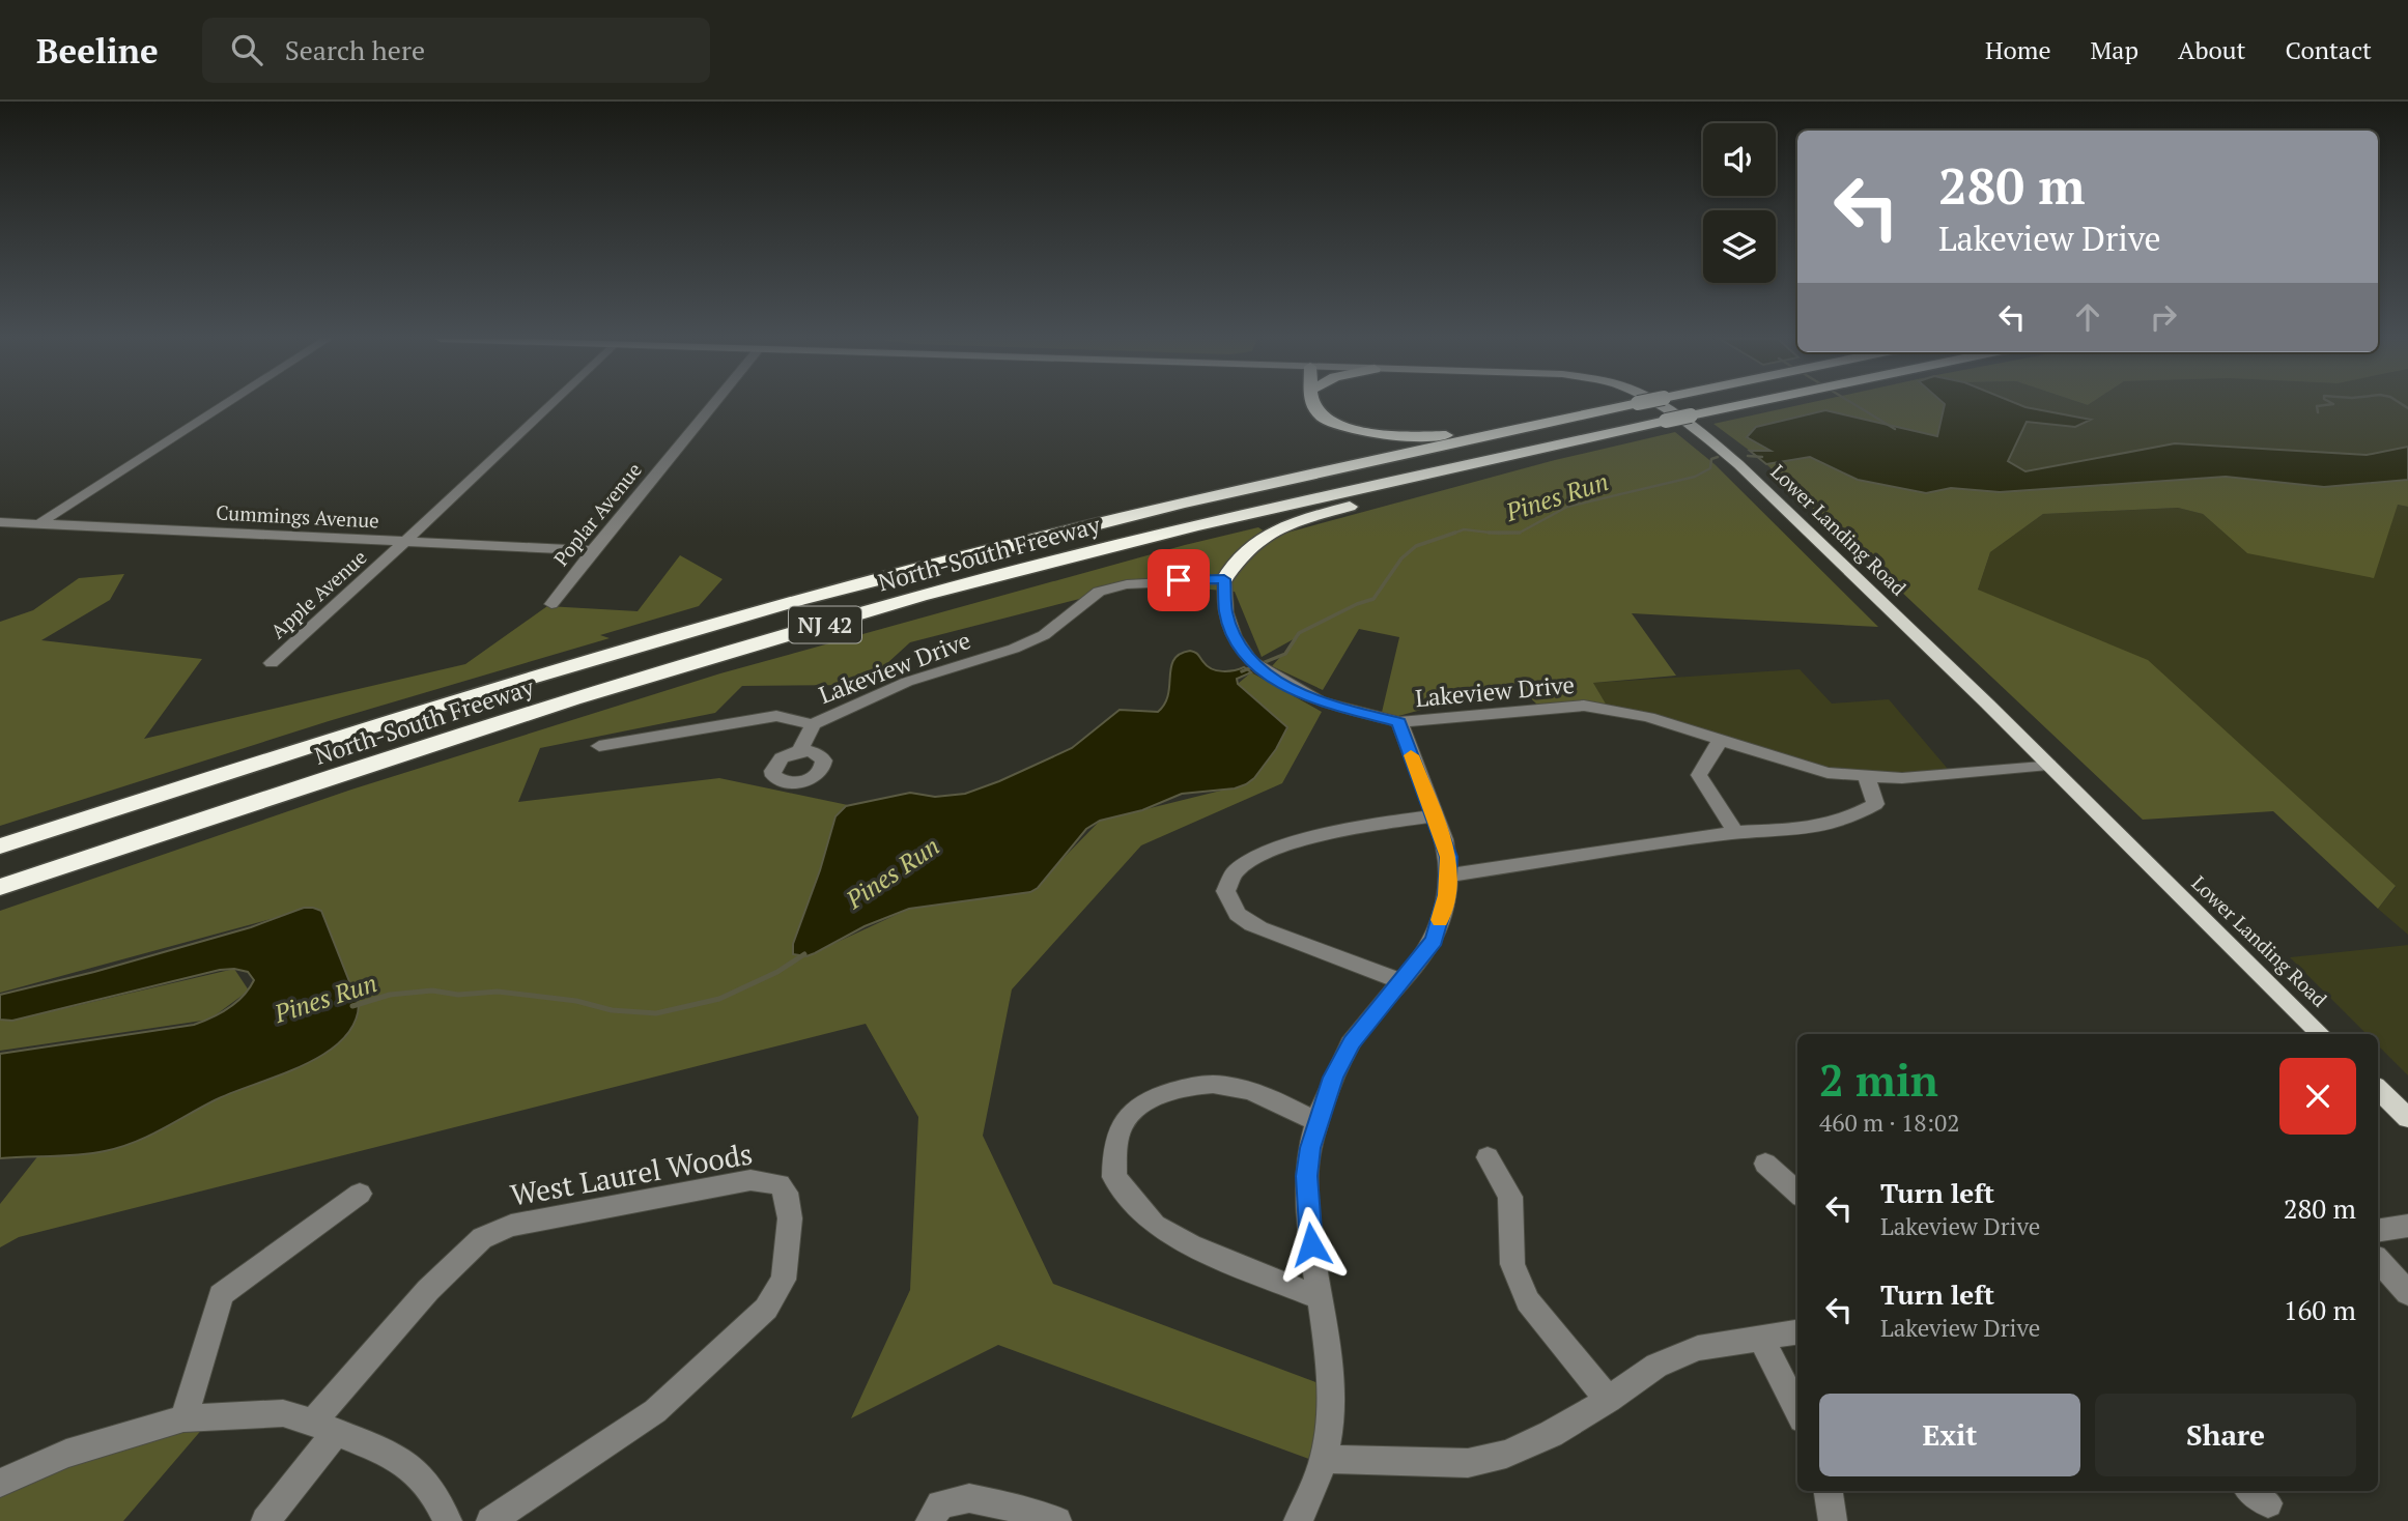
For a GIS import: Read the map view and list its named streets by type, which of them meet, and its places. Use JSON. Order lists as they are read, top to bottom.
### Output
{
  "streets": {
    "highway": ["North-South Freeway", "NJ 42"],
    "main road": ["Lower Landing Road"],
    "street": [
      "Poplar Avenue",
      "Cummings Avenue",
      "Apple Avenue",
      "Lakeview Drive",
      "West Laurel Woods"
    ]
  },
  "crossings": [
    ["Poplar Avenue", "Cummings Avenue"],
    ["Cummings Avenue", "Apple Avenue"],
    ["Lower Landing Road", "Lakeview Drive"]
  ],
  "water": ["Pines Run"],
  "page": {
    "header": "Beeline",
    "search": "Search here",
    "nav": [
      "Home",
      "Map",
      "About",
      "Contact"
    ],
    "turn": ["280 m", "Lakeview Drive"],
    "heading": ["2 min", "460 m · 18:02"],
    "list": [
      {
        "name": "Turn left",
        "note": "Lakeview Drive",
        "value": "280 m"
      },
      {
        "name": "Turn left",
        "note": "Lakeview Drive",
        "value": "160 m"
      }
    ],
    "buttons": ["Exit", "Share"]
  }
}
